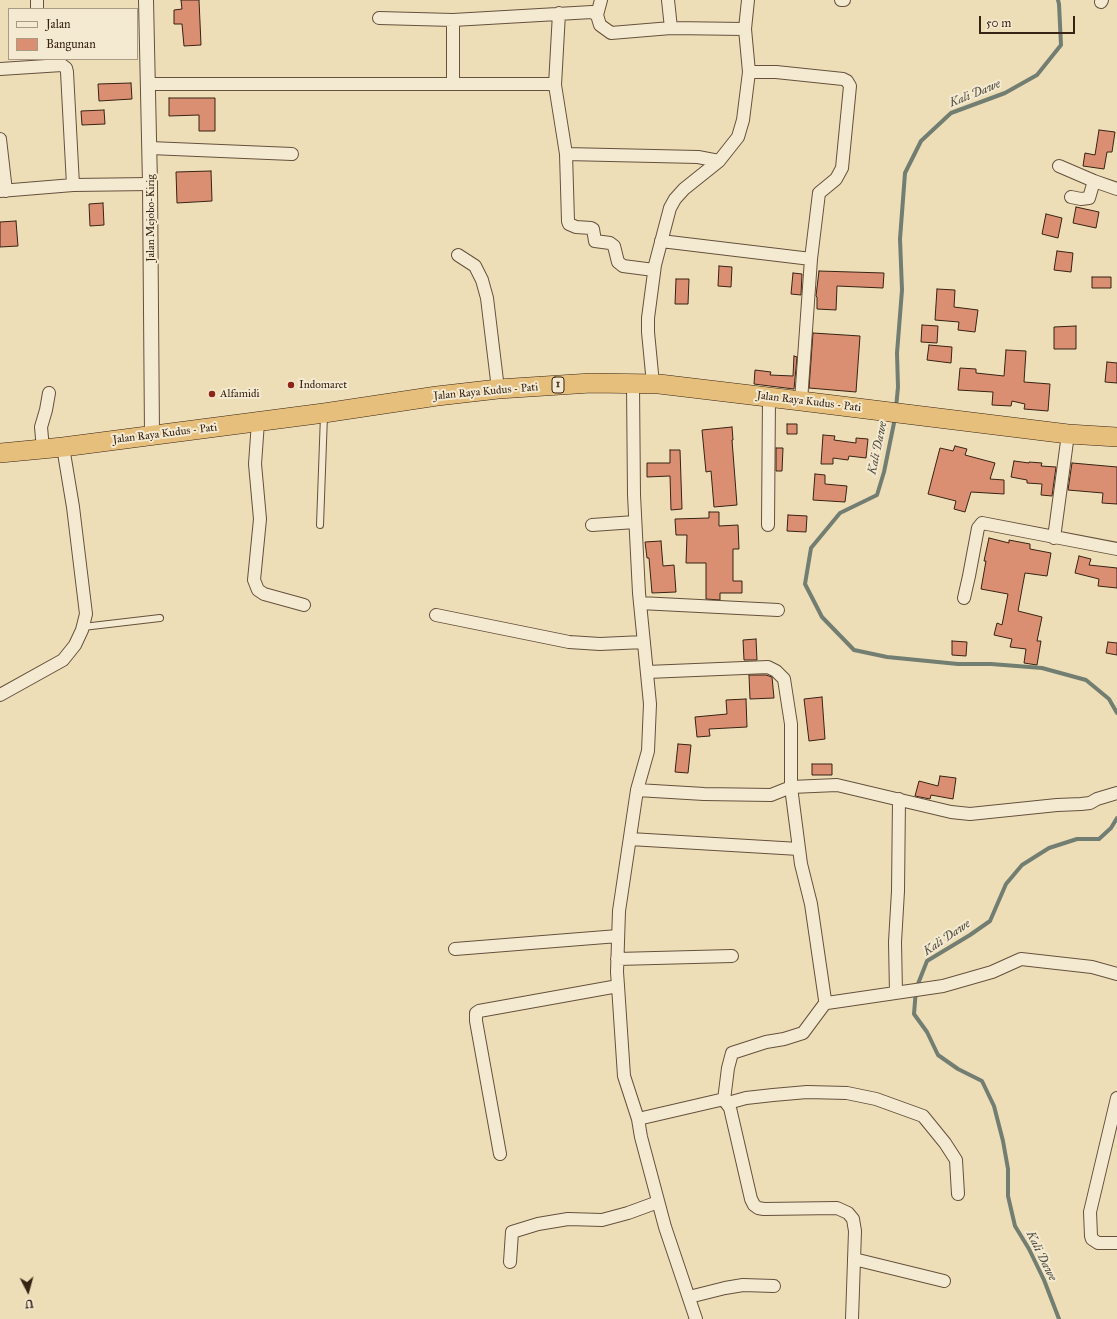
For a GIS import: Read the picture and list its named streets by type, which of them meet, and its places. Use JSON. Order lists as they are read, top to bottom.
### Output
{
  "streets": {
    "highway": ["1", "Jalan Raya Kudus - Pati"],
    "street": ["Jalan Mejobo-Kirig"]
  },
  "crossings": [
    ["Jalan Mejobo-Kirig", "Jalan Raya Kudus - Pati"]
  ],
  "water": ["Kali Dawe"],
  "places": ["Indomaret", "Alfamidi"],
  "legend": ["Jalan", "Bangunan"],
  "scale_bar": "50 m",
  "north": "bottom"
}
